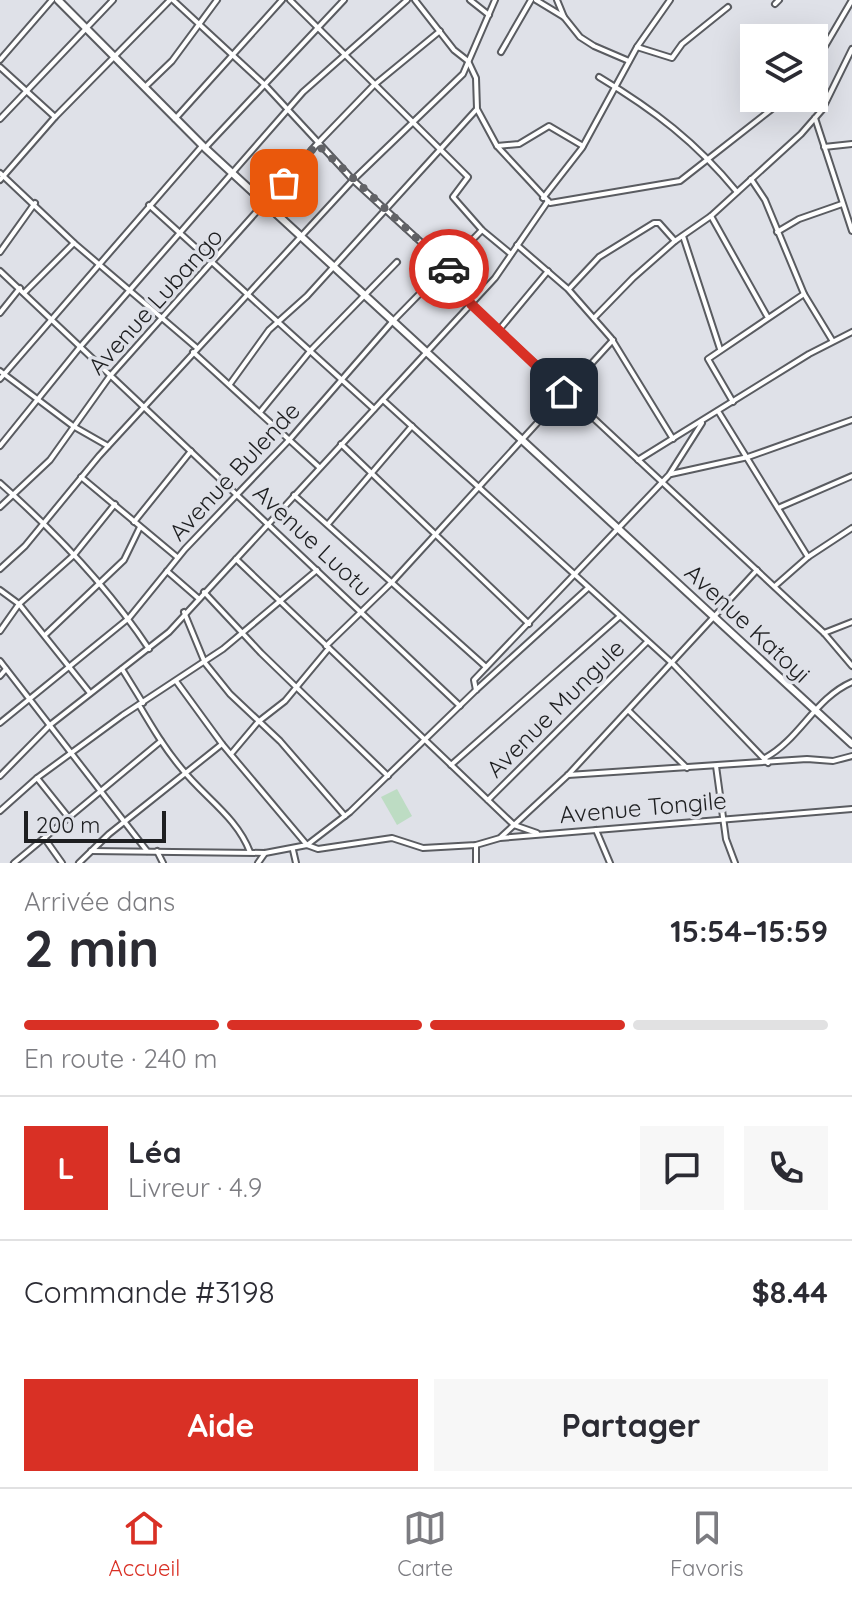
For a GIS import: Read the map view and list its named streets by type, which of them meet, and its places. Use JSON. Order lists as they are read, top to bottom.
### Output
{
  "streets": {
    "street": [
      "Avenue Lubango",
      "Avenue Bulende",
      "Avenue Luotu",
      "Avenue Katoyi",
      "Avenue Mungule",
      "Avenue Tongile"
    ]
  },
  "crossings": [
    ["Avenue Lubango", "Avenue Luotu"],
    ["Avenue Lubango", "Avenue Katoyi"],
    ["Avenue Bulende", "Avenue Luotu"],
    ["Avenue Bulende", "Avenue Katoyi"],
    ["Avenue Mungule", "Avenue Tongile"]
  ],
  "scale_bar": "200 m",
  "page": {
    "scale": "200 m",
    "heading": ["2 min", "Arrivée dans", "15:54–15:59"],
    "panel": [
      "Léa",
      "Livreur · 4.9",
      "Commande #3198",
      "$8.44"
    ],
    "bar": "En route · 240 m",
    "round": "L",
    "buttons": ["Aide", "Partager"],
    "tabs": ["Accueil", "Carte", "Favoris"]
  }
}
